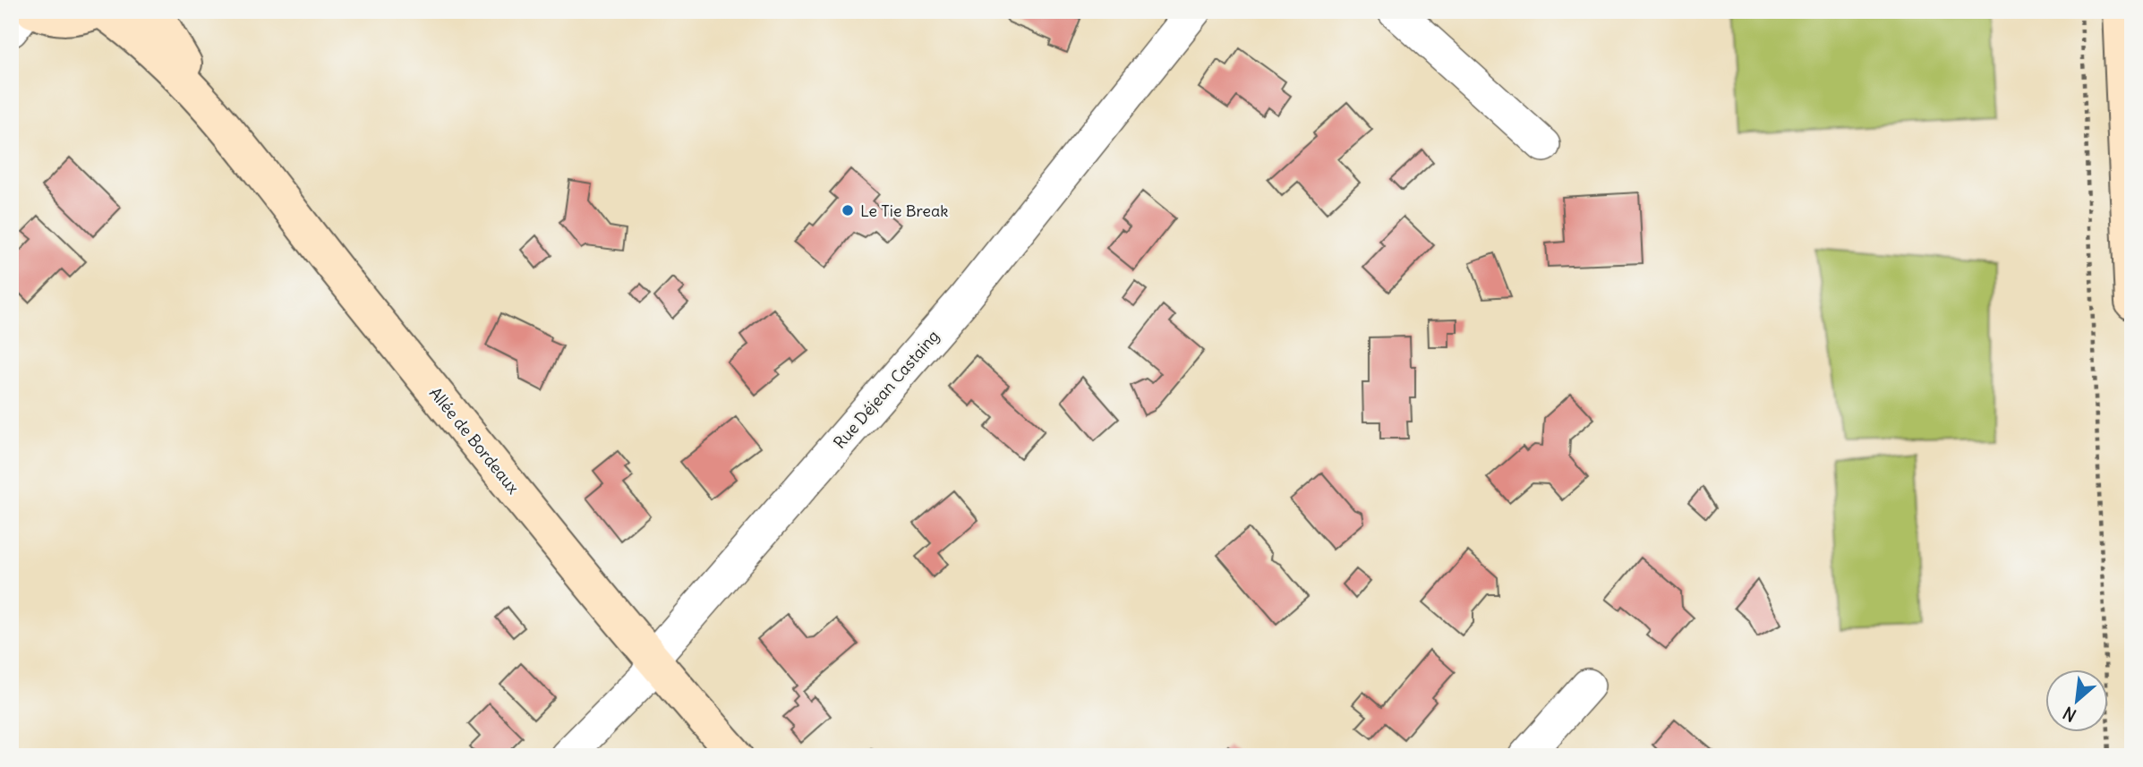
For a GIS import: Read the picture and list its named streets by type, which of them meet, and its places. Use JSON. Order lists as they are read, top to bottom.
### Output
{
  "streets": {
    "main road": ["Allée de Bordeaux"],
    "street": ["Rue Déjean Castaing"]
  },
  "crossings": [
    ["Rue Déjean Castaing", "Allée de Bordeaux"]
  ],
  "places": ["Le Tie Break"],
  "north": "bottom left"
}
